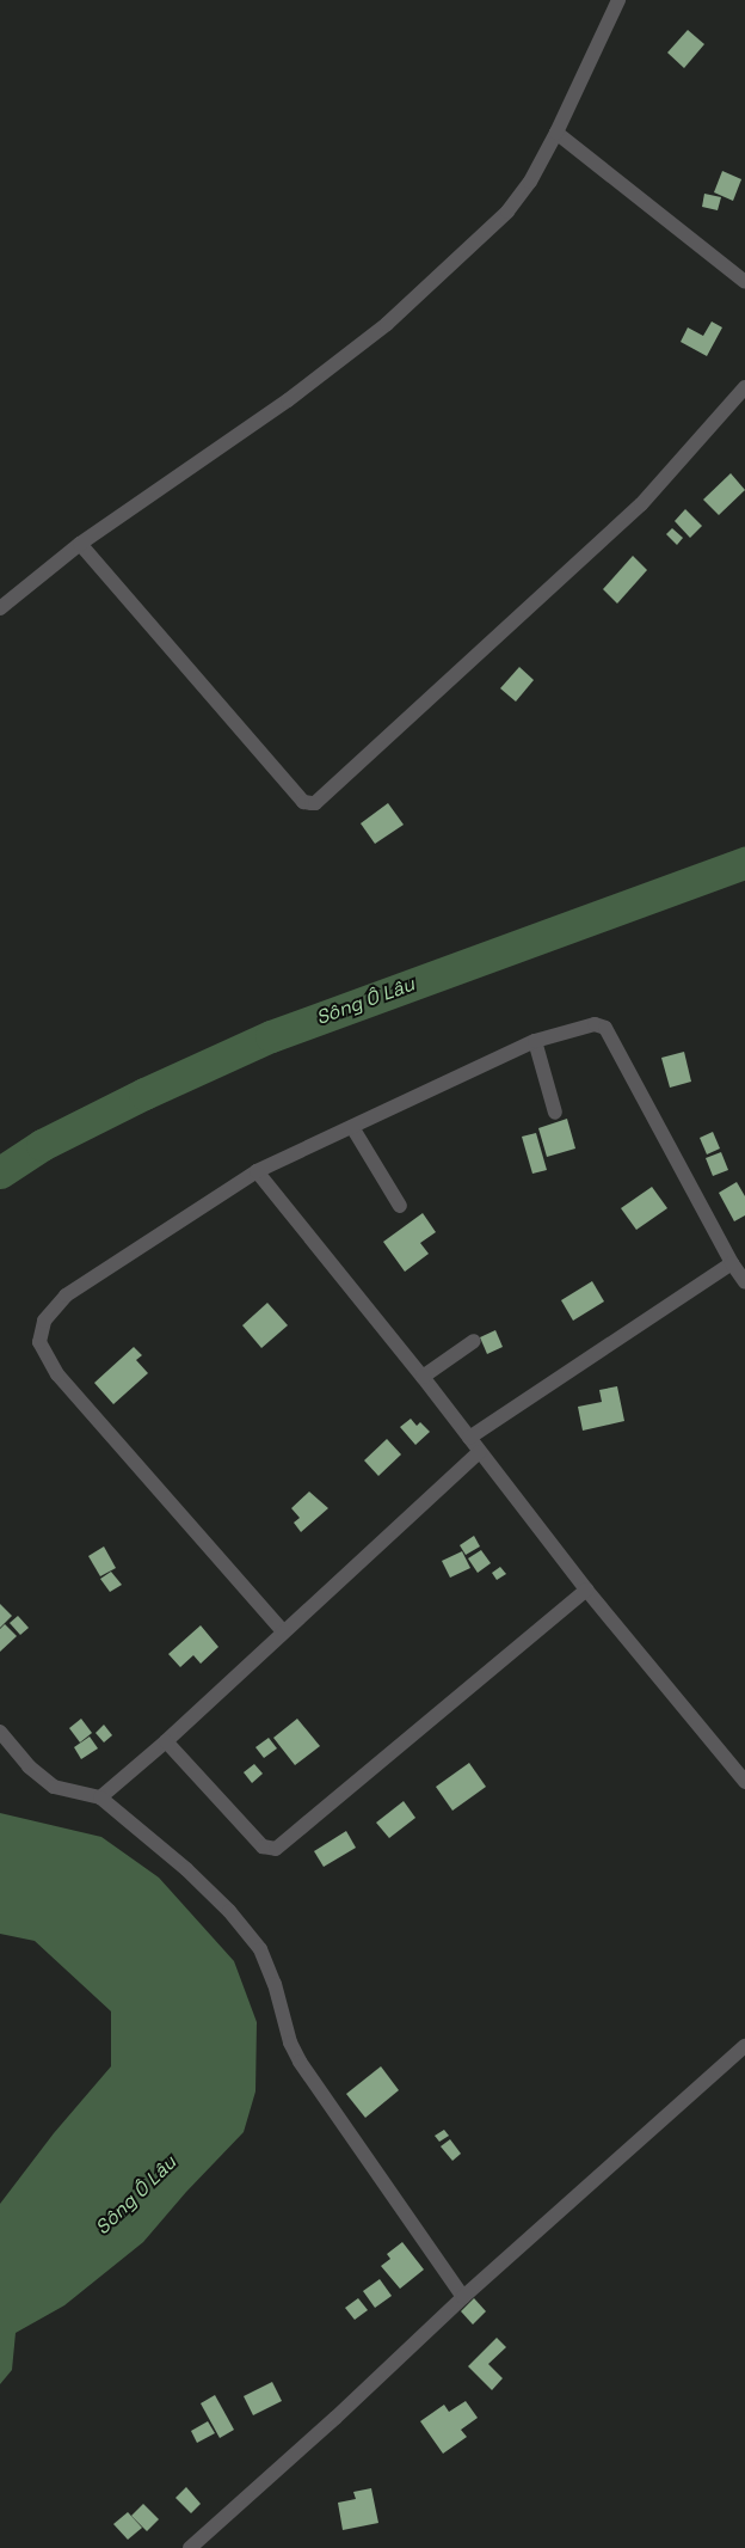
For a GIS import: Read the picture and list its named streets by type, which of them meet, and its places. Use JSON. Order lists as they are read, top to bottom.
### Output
{
  "water": ["Sông Ô Lâu"]
}
